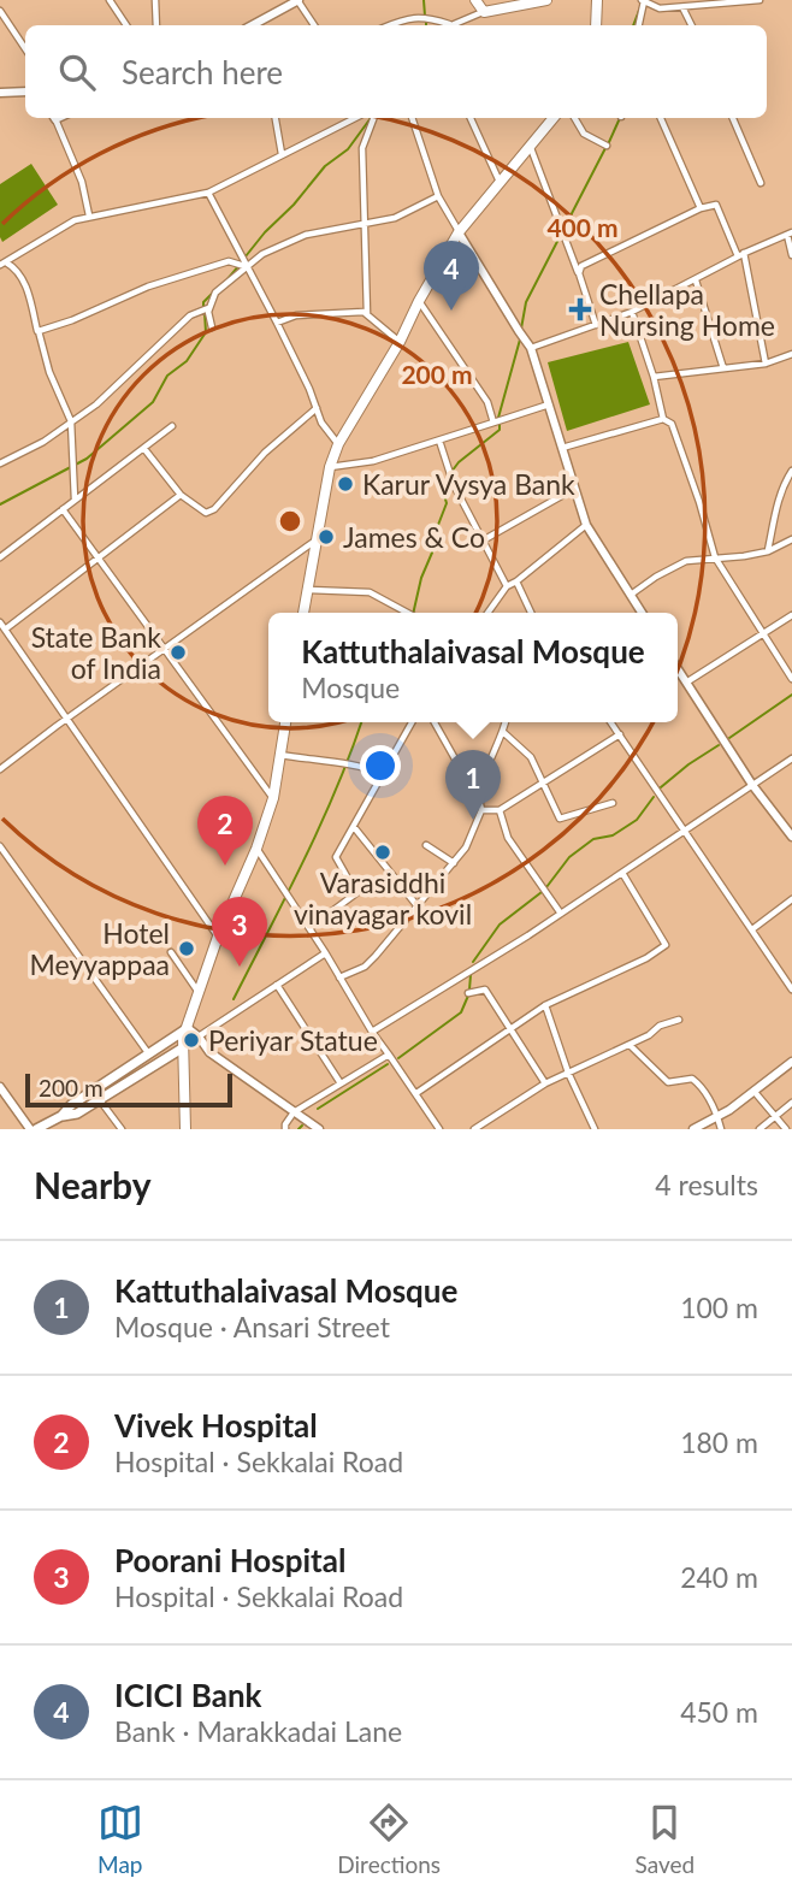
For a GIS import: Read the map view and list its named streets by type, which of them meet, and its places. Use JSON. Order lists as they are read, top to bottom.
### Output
{
  "places": {
    "health": ["Chellapa Nursing Home"],
    "other": [
      "Karur Vysya Bank",
      "James & Co",
      "State Bank of India",
      "Varasiddhi vinayagar kovil",
      "Hotel Meyyappaa",
      "Periyar Statue"
    ]
  },
  "scale_bar": "200 m",
  "page": {
    "search": "Search here",
    "pins": [
      "4",
      "1",
      "2",
      "3"
    ],
    "popup": ["Kattuthalaivasal Mosque", "Mosque"],
    "scale": "200 m",
    "heading": ["Nearby", "4 results"],
    "list": [
      {
        "mark": "1",
        "name": "Kattuthalaivasal Mosque",
        "note": "Mosque · Ansari Street",
        "value": "100 m"
      },
      {
        "mark": "2",
        "name": "Vivek Hospital",
        "note": "Hospital · Sekkalai Road",
        "value": "180 m"
      },
      {
        "mark": "3",
        "name": "Poorani Hospital",
        "note": "Hospital · Sekkalai Road",
        "value": "240 m"
      },
      {
        "mark": "4",
        "name": "ICICI Bank",
        "note": "Bank · Marakkadai Lane",
        "value": "450 m"
      }
    ],
    "nav": ["Map", "Directions", "Saved"]
  },
  "rings": ["400 m", "200 m"]
}
